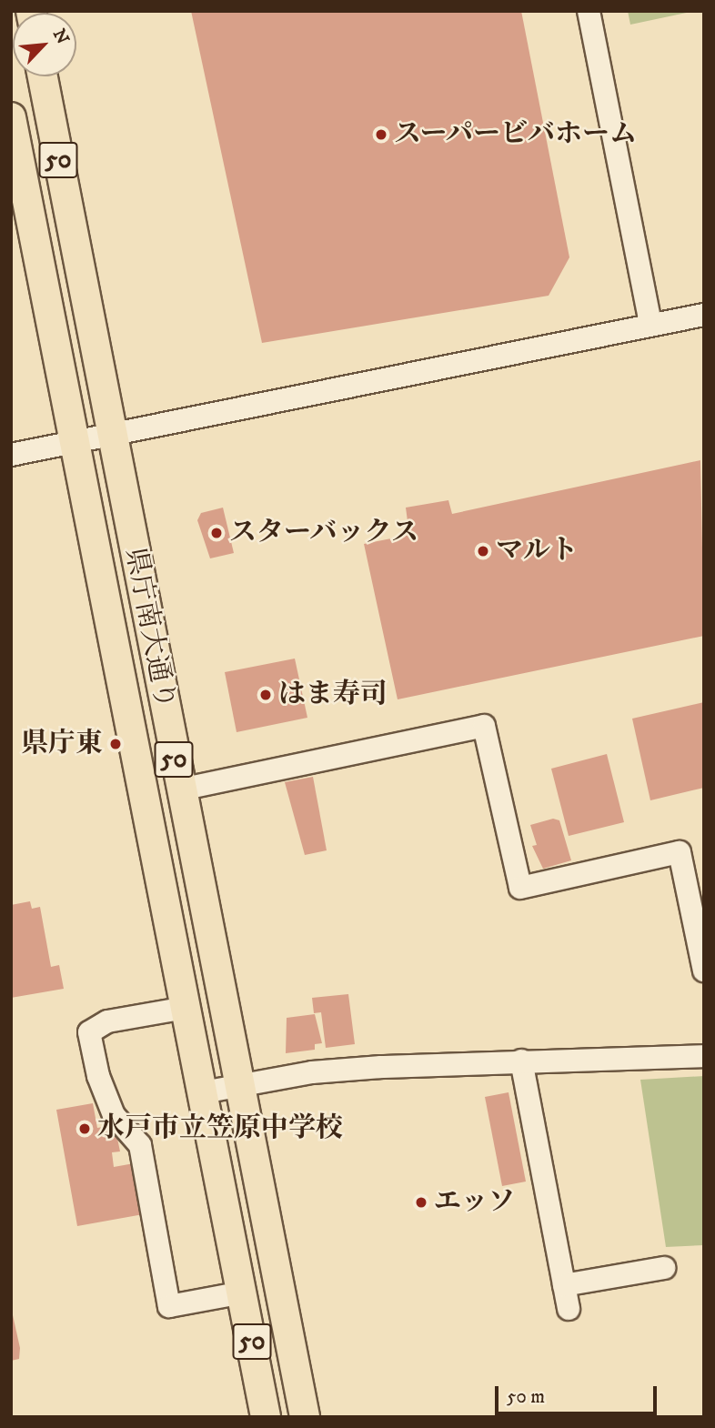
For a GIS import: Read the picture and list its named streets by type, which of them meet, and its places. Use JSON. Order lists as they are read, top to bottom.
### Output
{
  "streets": {
    "main road": ["50", "県庁南大通り"]
  },
  "places": [
    "スーパービバホーム",
    "スターバックス",
    "マルト",
    "はま寿司",
    "県庁東",
    "水戸市立笠原中学校",
    "エッソ"
  ],
  "scale_bar": "50 m",
  "north": "top right"
}
